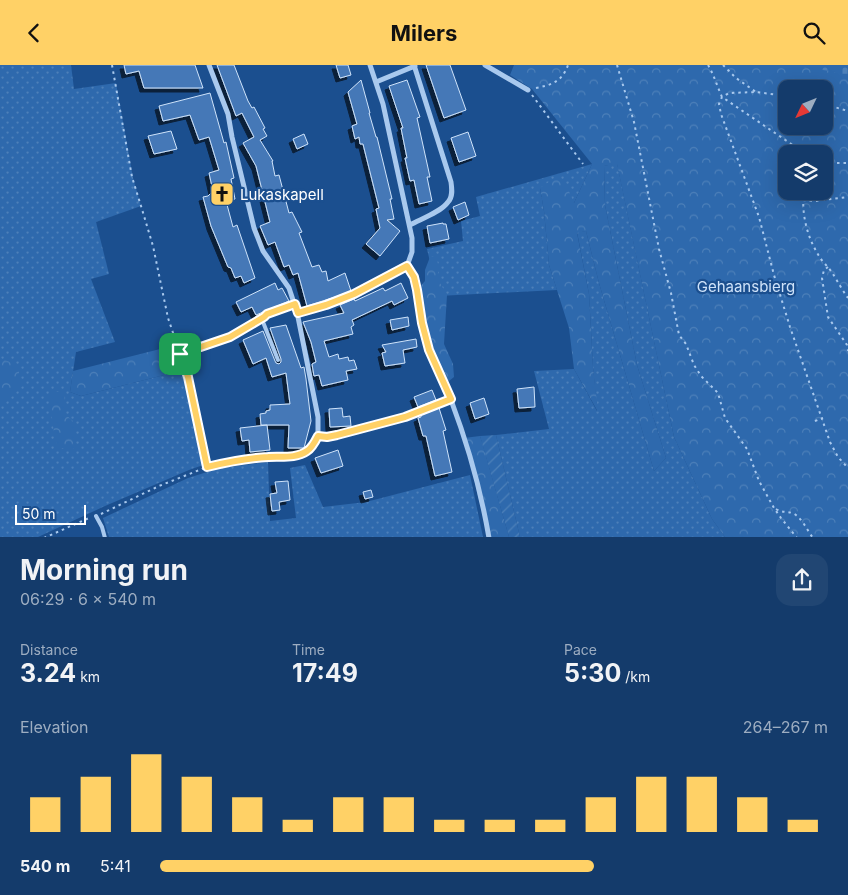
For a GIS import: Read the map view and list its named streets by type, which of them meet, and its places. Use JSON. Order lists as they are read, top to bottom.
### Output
{
  "parks": ["Gehaansbierg"],
  "places": {
    "church": ["Lukaskapell"]
  },
  "scale_bar": "50 m",
  "north": "bottom left",
  "page": {
    "header": "Milers",
    "scale": "50 m",
    "heading": ["Morning run", "06:29 · 6 × 540 m"],
    "stats": [
      ["Distance", "3.24 km"],
      ["Time", "17:49"],
      ["Pace", "5:30 /km"]
    ],
    "chart": ["Elevation", "264–267 m"],
    "list": [
      {
        "name": "540 m",
        "note": "5:41"
      }
    ]
  }
}
